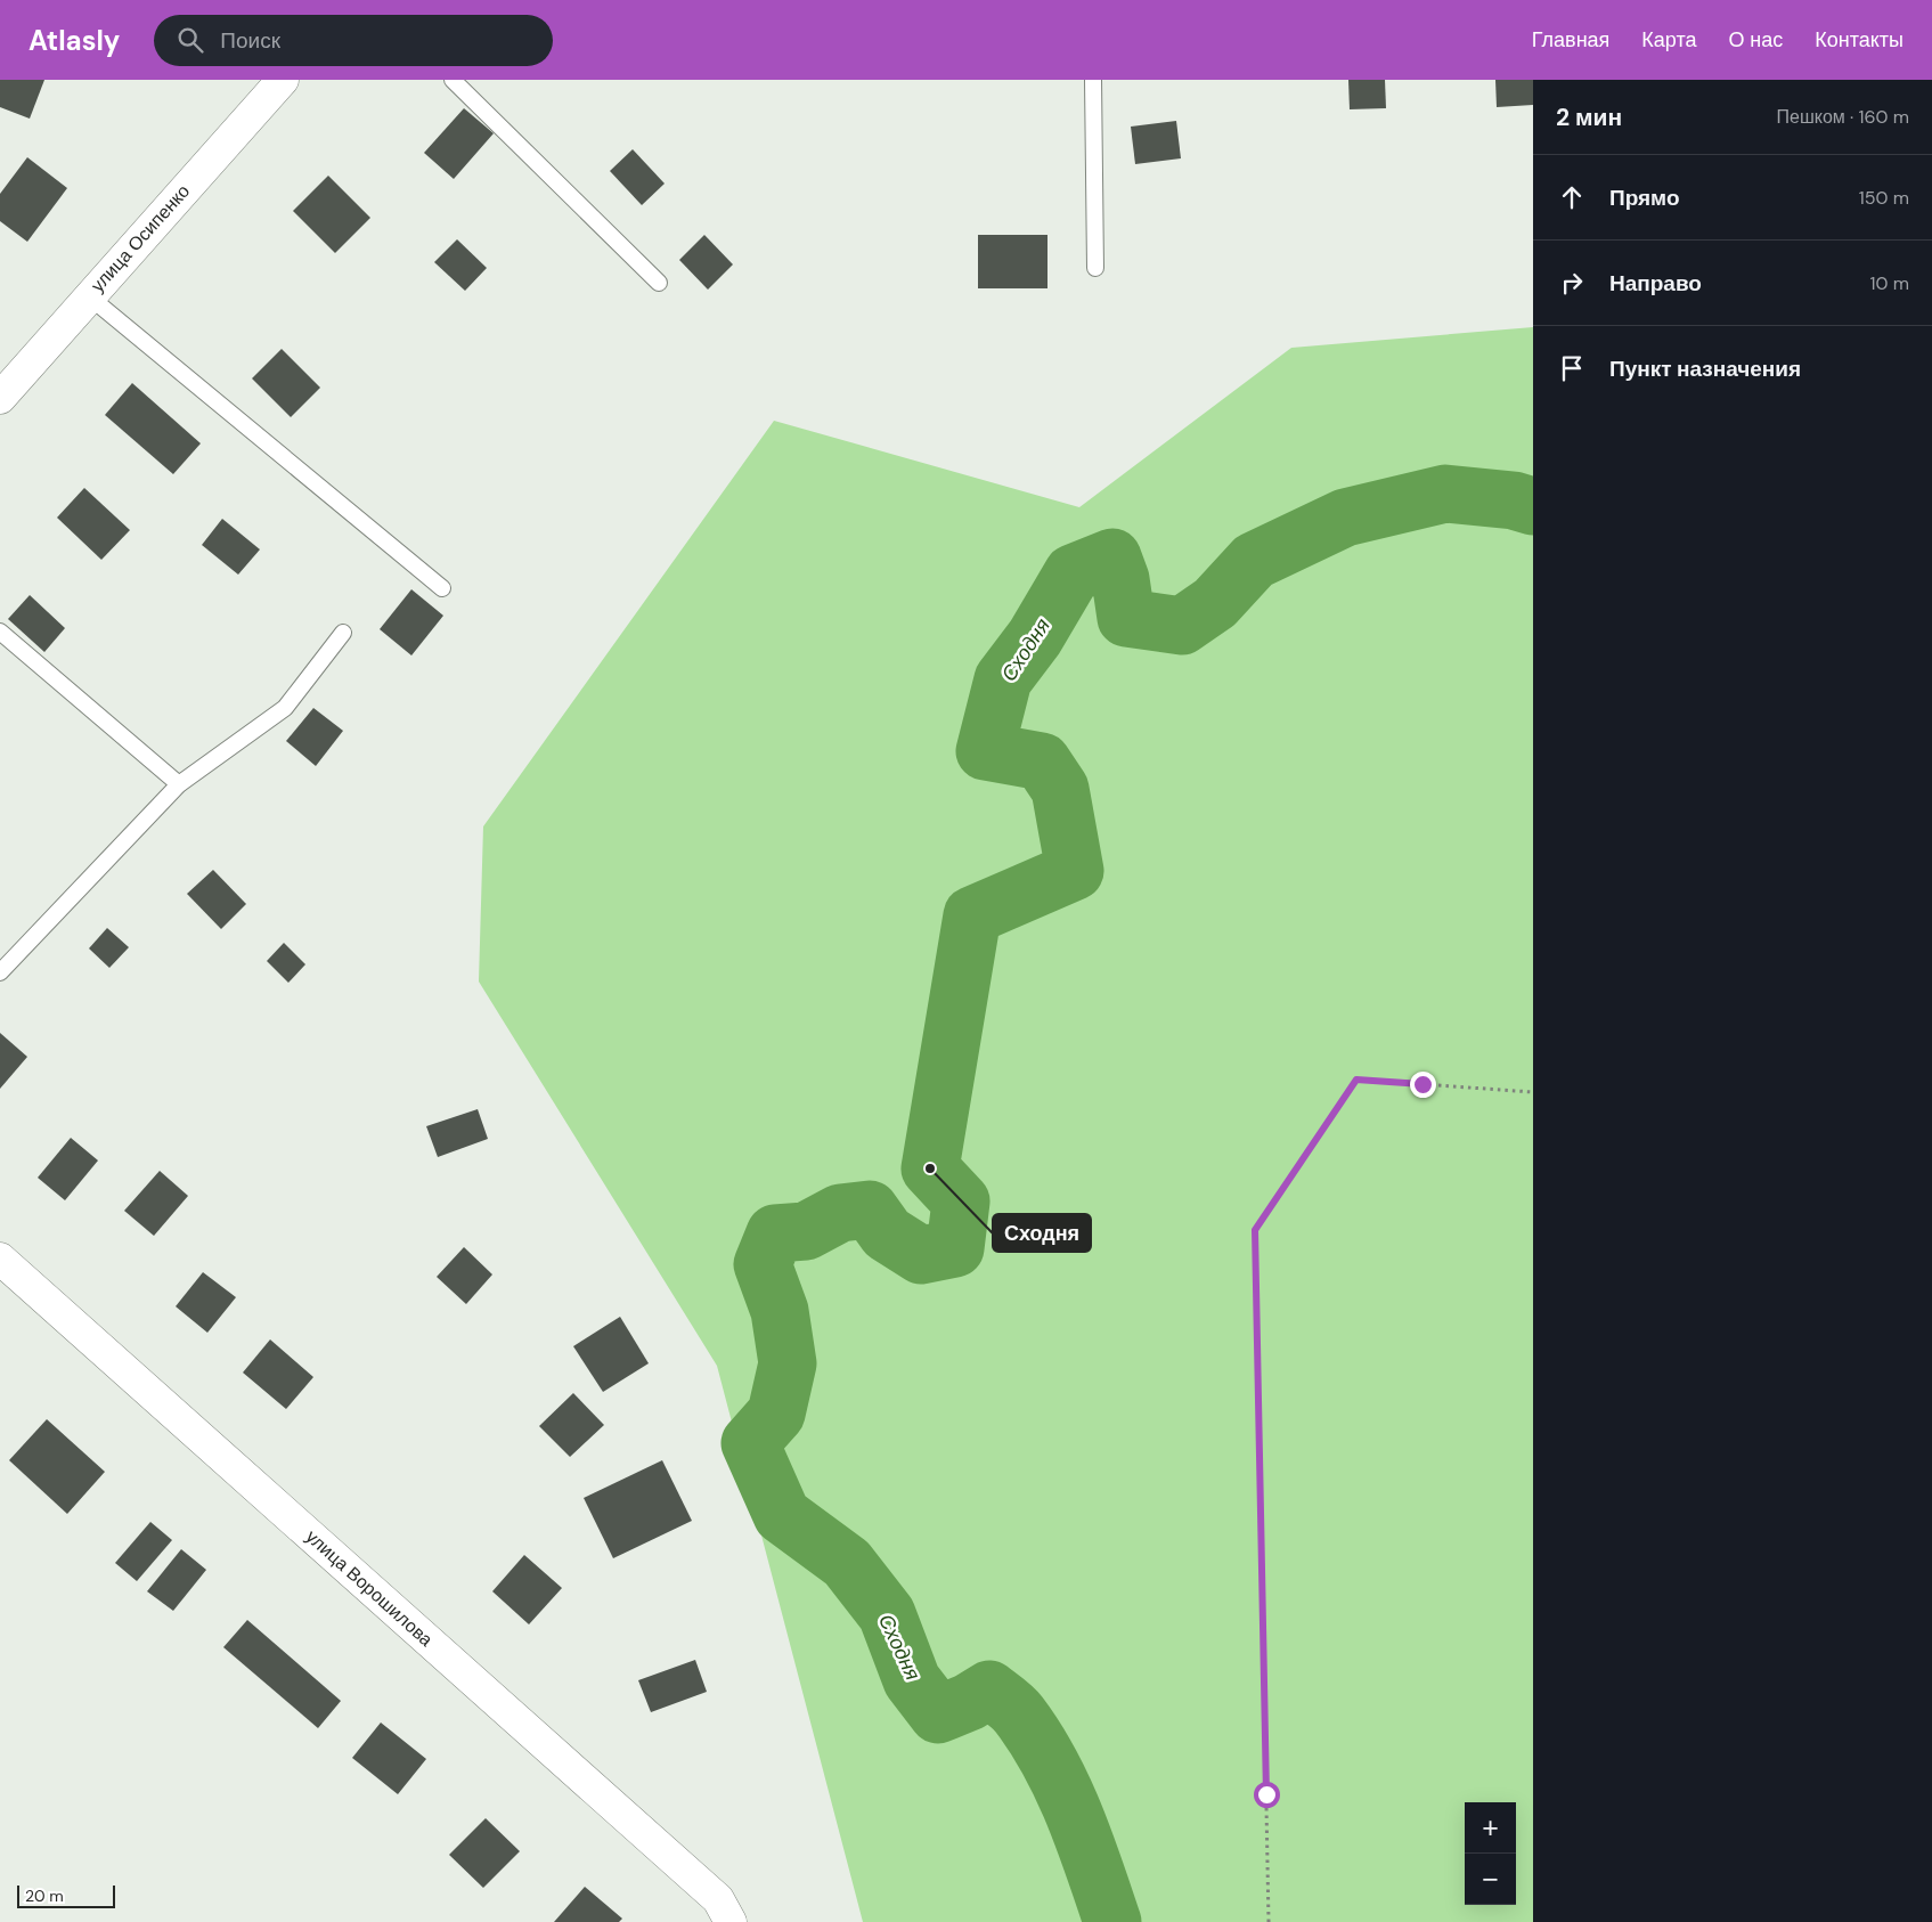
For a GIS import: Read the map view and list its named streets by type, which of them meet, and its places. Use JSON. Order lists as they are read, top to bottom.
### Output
{
  "streets": {
    "street": ["улица Осипенко", "улица Ворошилова"]
  },
  "water": ["Сходня"],
  "places": ["Сходня"],
  "scale_bar": "20 m",
  "page": {
    "header": "Atlasly",
    "search": "Поиск",
    "nav": [
      "Главная",
      "Карта",
      "О нас",
      "Контакты"
    ],
    "heading": ["2 мин", "Пешком · 160 m"],
    "list": [
      ["Прямо", "150 m"],
      ["Направо", "10 m"],
      "Пункт назначения"
    ],
    "map_buttons": ["+", "−"],
    "scale": "20 m"
  }
}
